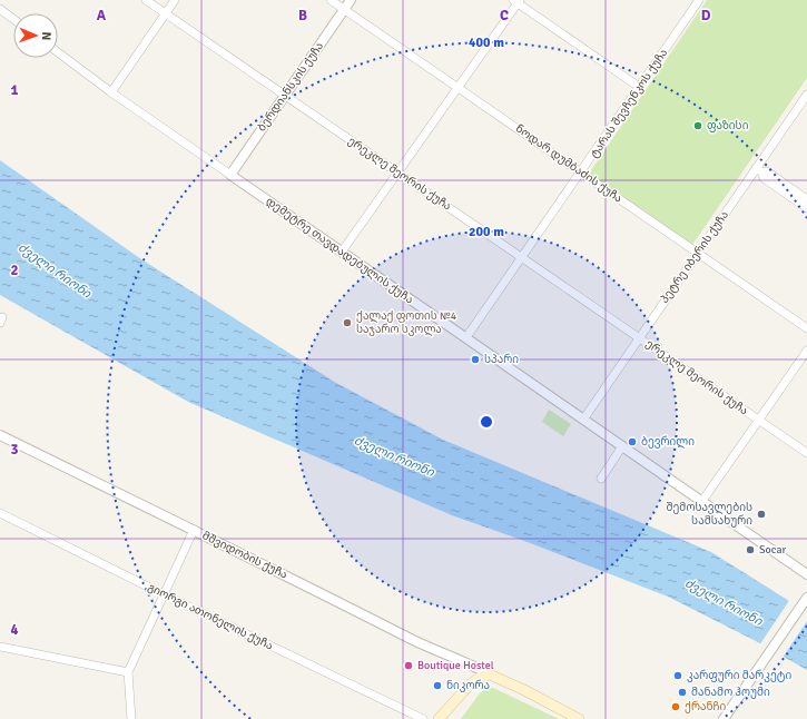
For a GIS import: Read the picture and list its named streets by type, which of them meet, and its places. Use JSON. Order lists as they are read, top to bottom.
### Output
{
  "streets": {
    "street": [
      "ბერდიანსკის ქუჩა",
      "ტარას შევჩენკოს ქუჩა",
      "ნოდარ დუმბაძის ქუჩა",
      "ერეკლე მეორის ქუჩა",
      "დემეტრე თავდადებულის ქუჩა",
      "პეტრე იბერის ქუჩა",
      "მშვიდობის ქუჩა",
      "გიორგი ათონელის ქუჩა"
    ]
  },
  "crossings": [
    ["ბერდიანსკის ქუჩა", "ნოდარ დუმბაძის ქუჩა"],
    ["ბერდიანსკის ქუჩა", "ერეკლე მეორის ქუჩა"],
    ["ბერდიანსკის ქუჩა", "დემეტრე თავდადებულის ქუჩა"],
    ["ტარას შევჩენკოს ქუჩა", "ნოდარ დუმბაძის ქუჩა"],
    ["ტარას შევჩენკოს ქუჩა", "ერეკლე მეორის ქუჩა"],
    ["ტარას შევჩენკოს ქუჩა", "დემეტრე თავდადებულის ქუჩა"],
    ["ნოდარ დუმბაძის ქუჩა", "პეტრე იბერის ქუჩა"],
    ["ერეკლე მეორის ქუჩა", "პეტრე იბერის ქუჩა"],
    ["დემეტრე თავდადებულის ქუჩა", "პეტრე იბერის ქუჩა"]
  ],
  "water": ["ძველი რიონი"],
  "places": [
    "ფაზისი",
    "ქალაქ ფოთის №4 საჯარო სკოლა",
    "სპარი",
    "ბევრილი",
    "შემოსავლების სამსახური",
    "Socar",
    "Boutique Hostel",
    "კარფური მარკეტი",
    "ნიკორა",
    "მანამო ჰოუმი",
    "ქრანჩი"
  ],
  "north": "right",
  "grid": {
    "columns": [
      "A",
      "B",
      "C",
      "D"
    ],
    "rows": [
      "1",
      "2",
      "3",
      "4"
    ]
  },
  "rings": ["400 m", "200 m"]
}
